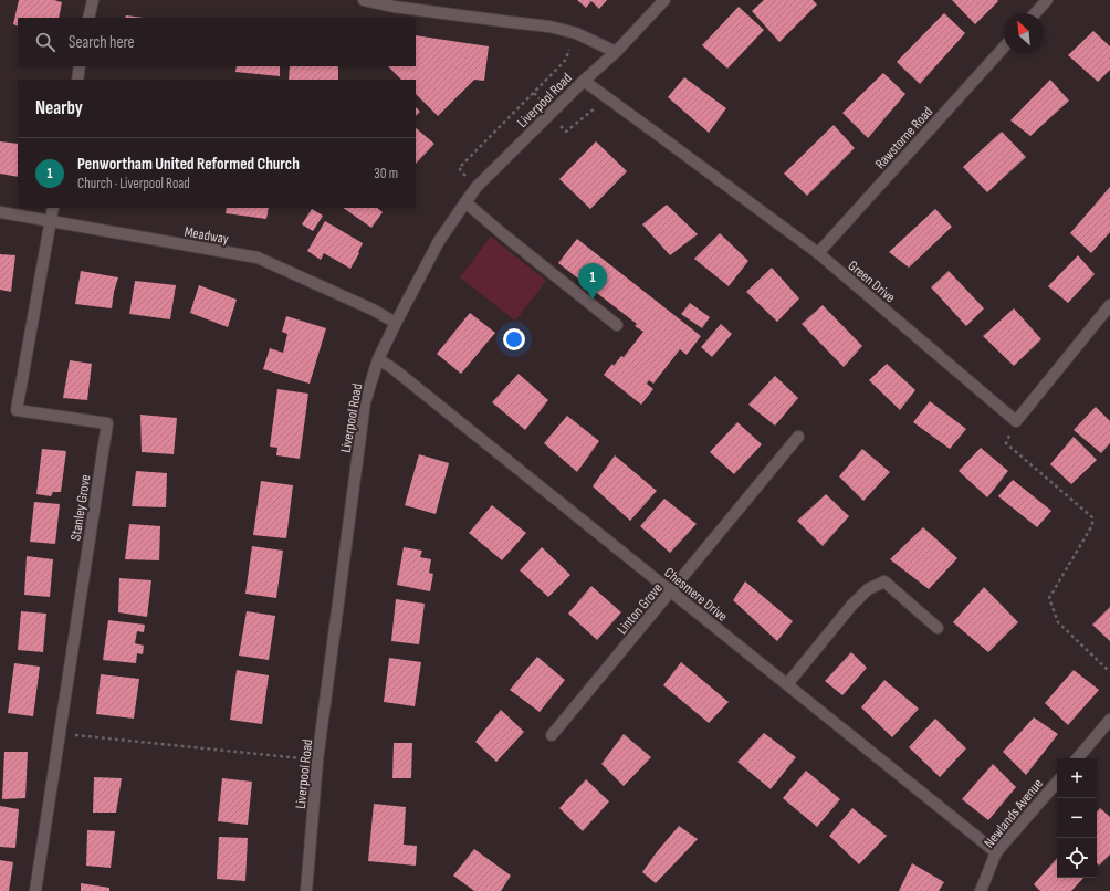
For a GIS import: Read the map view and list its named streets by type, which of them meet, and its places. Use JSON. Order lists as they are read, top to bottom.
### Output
{
  "streets": {
    "street": [
      "Liverpool Road",
      "Rawstorne Road",
      "Meadway",
      "Green Drive",
      "Stanley Grove",
      "Chesmere Drive",
      "Linton Grove",
      "Newlands Avenue"
    ]
  },
  "crossings": [
    ["Liverpool Road", "Meadway"],
    ["Liverpool Road", "Green Drive"],
    ["Liverpool Road", "Chesmere Drive"],
    ["Rawstorne Road", "Green Drive"],
    ["Meadway", "Stanley Grove"],
    ["Chesmere Drive", "Linton Grove"],
    ["Chesmere Drive", "Newlands Avenue"]
  ],
  "north": "top left",
  "page": {
    "search": "Search here",
    "heading": "Nearby",
    "list": [
      {
        "mark": "1",
        "name": "Penwortham United Reformed Church",
        "note": "Church · Liverpool Road",
        "value": "30 m"
      }
    ],
    "pins": "1",
    "map_buttons": ["+", "−"]
  }
}
